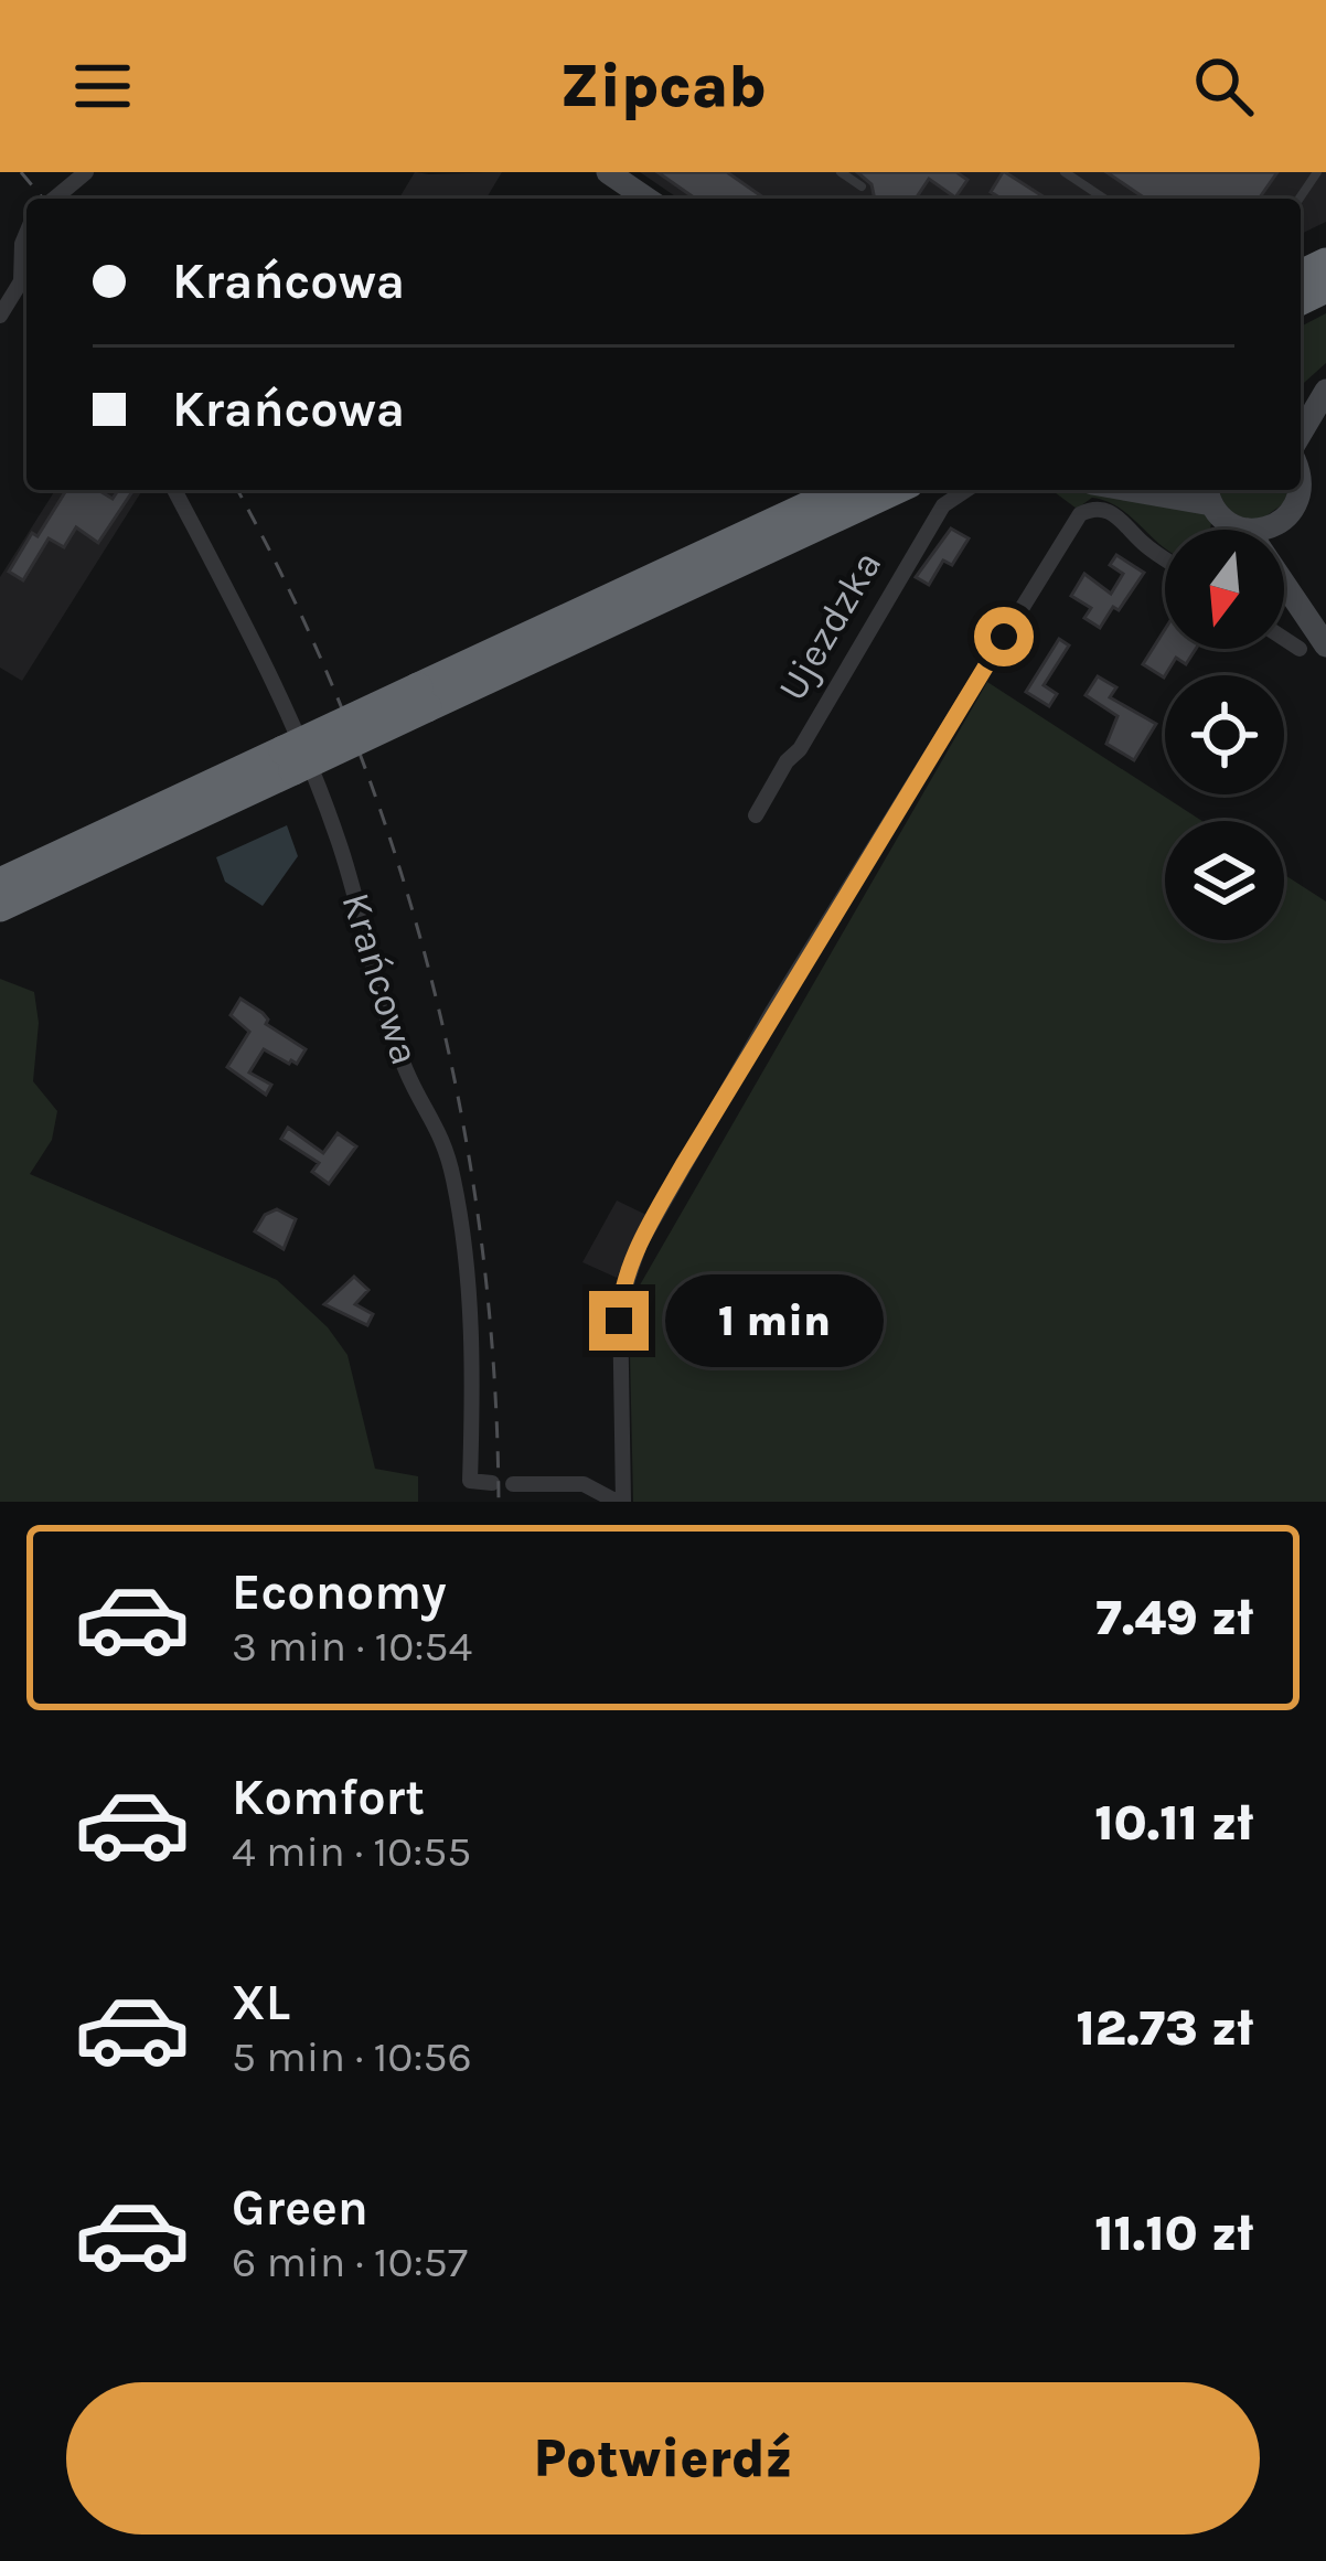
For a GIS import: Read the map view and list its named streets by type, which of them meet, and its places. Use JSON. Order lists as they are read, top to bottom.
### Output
{
  "streets": {
    "street": ["Ujezdzka", "Krańcowa"]
  },
  "north": "bottom",
  "page": {
    "header": "Zipcab",
    "banner": ["Krańcowa", "Krańcowa"],
    "bubble": "1 min",
    "list": [
      {
        "name": "Economy",
        "note": "3 min · 10:54",
        "value": "7.49 zł"
      },
      {
        "name": "Komfort",
        "note": "4 min · 10:55",
        "value": "10.11 zł"
      },
      {
        "name": "XL",
        "note": "5 min · 10:56",
        "value": "12.73 zł"
      },
      {
        "name": "Green",
        "note": "6 min · 10:57",
        "value": "11.10 zł"
      }
    ],
    "buttons": "Potwierdź"
  }
}
